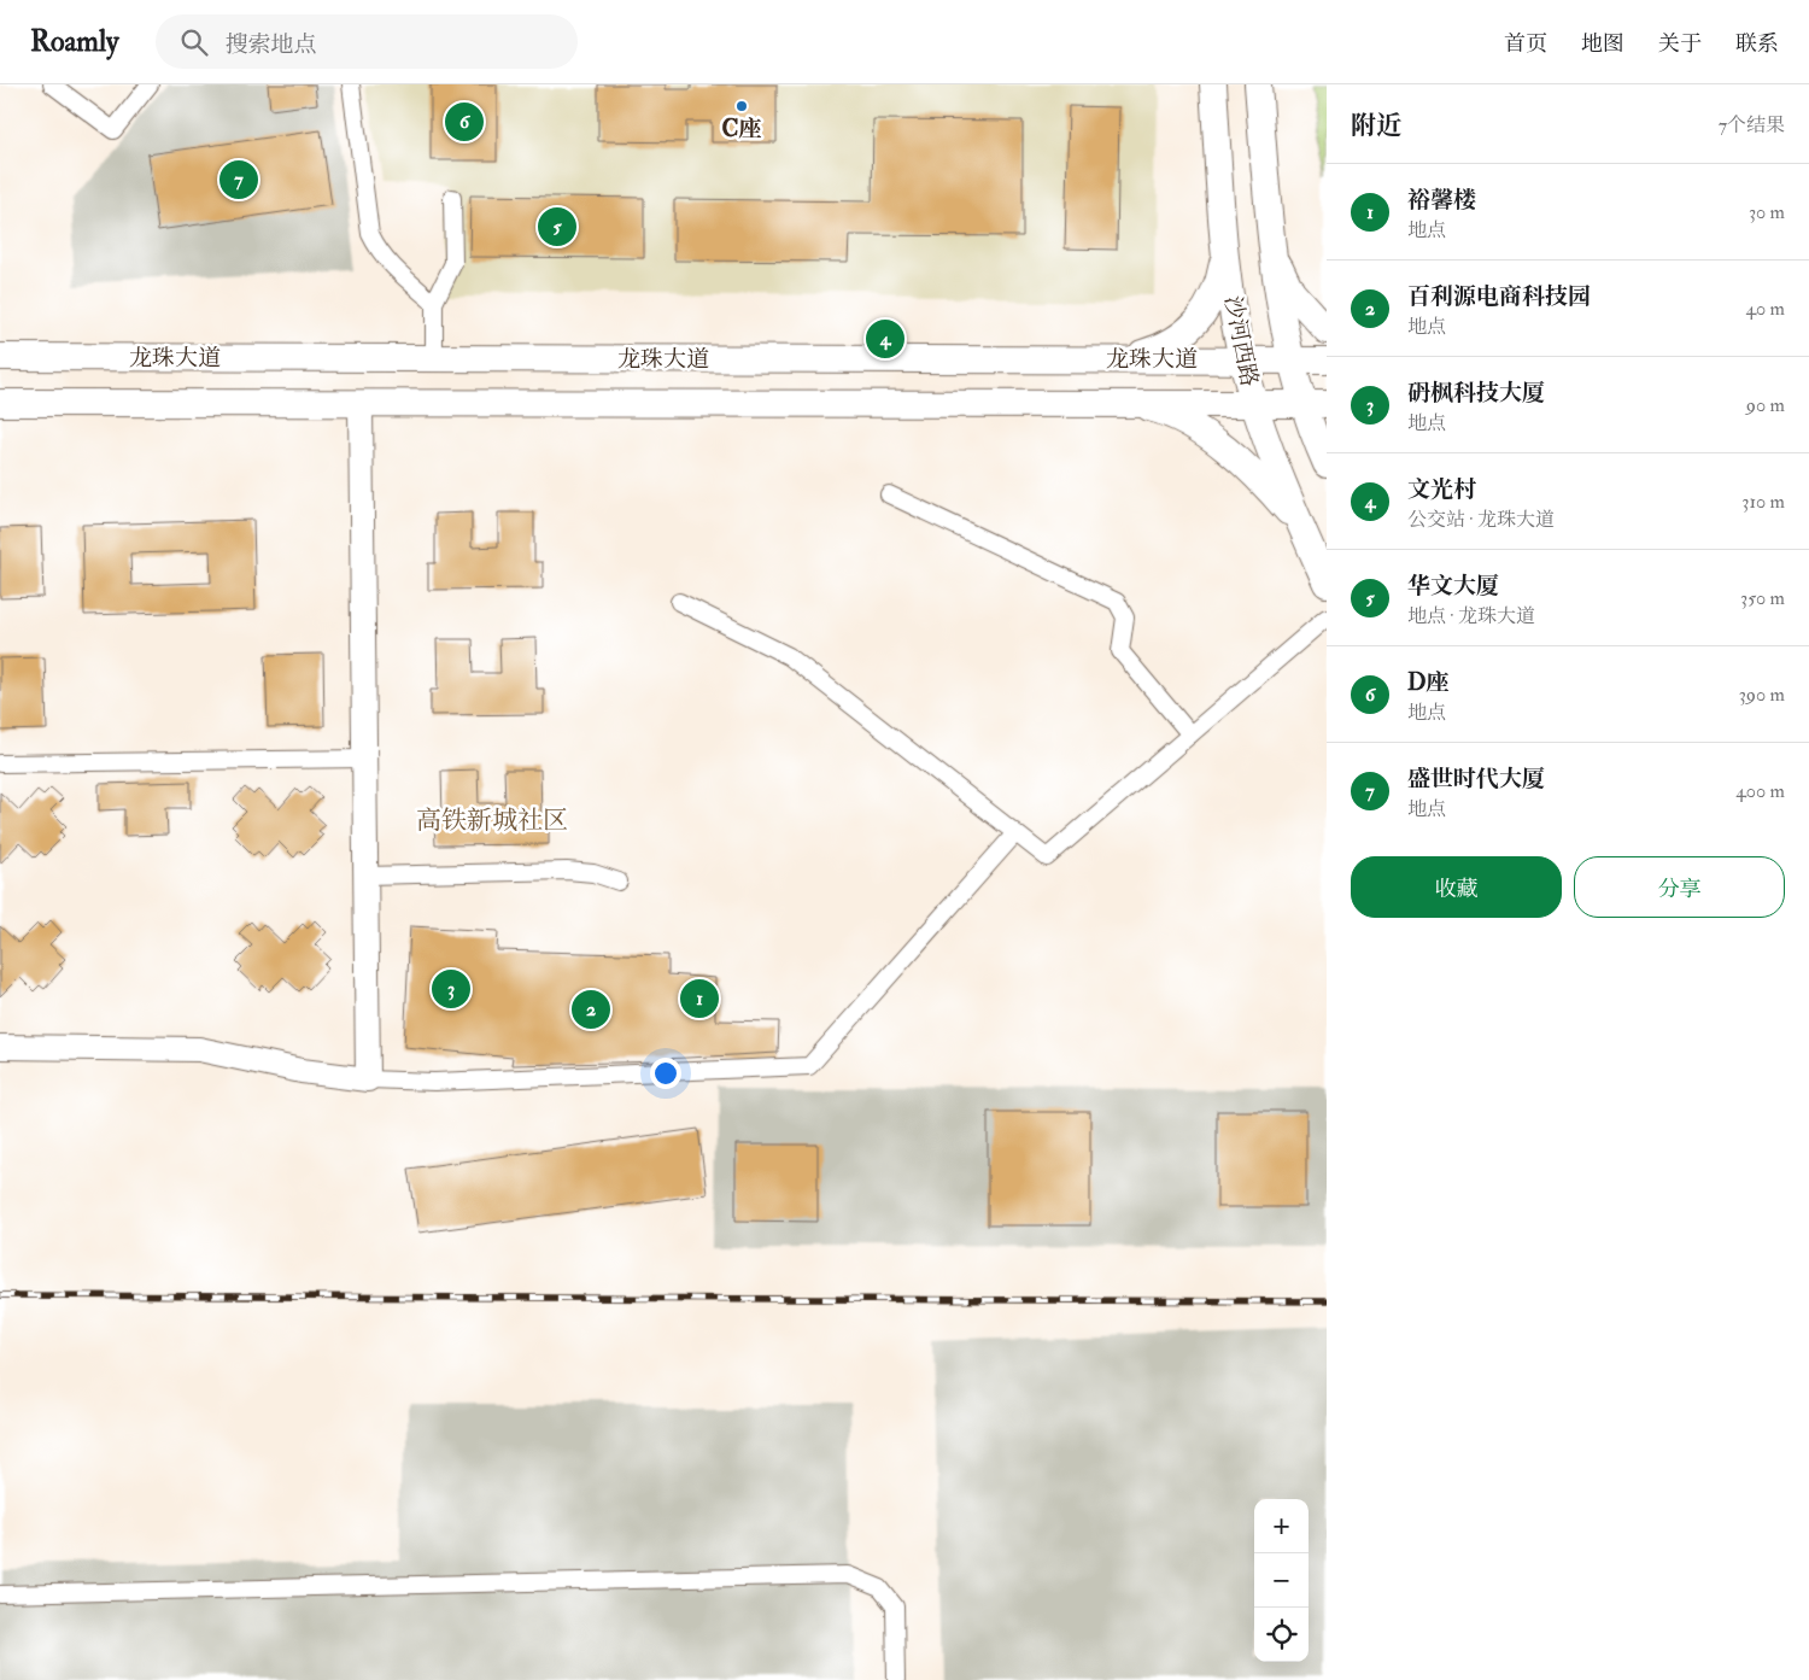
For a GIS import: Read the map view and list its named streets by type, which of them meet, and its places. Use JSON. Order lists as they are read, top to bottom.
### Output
{
  "streets": {
    "main road": ["沙河西路", "龙珠大道"]
  },
  "crossings": [
    ["沙河西路", "龙珠大道"]
  ],
  "districts": ["高铁新城社区"],
  "places": ["C座"],
  "page": {
    "header": "Roamly",
    "search": "搜索地点",
    "nav": [
      "首页",
      "地图",
      "关于",
      "联系"
    ],
    "heading": ["附近", "7个结果"],
    "pins": [
      "6",
      "7",
      "5",
      "4",
      "3",
      "1",
      "2"
    ],
    "list": [
      {
        "mark": "1",
        "name": "裕馨楼",
        "note": "地点",
        "value": "30 m"
      },
      {
        "mark": "2",
        "name": "百利源电商科技园",
        "note": "地点",
        "value": "40 m"
      },
      {
        "mark": "3",
        "name": "砃枫科技大厦",
        "note": "地点",
        "value": "90 m"
      },
      {
        "mark": "4",
        "name": "文光村",
        "note": "公交站 · 龙珠大道",
        "value": "310 m"
      },
      {
        "mark": "5",
        "name": "华文大厦",
        "note": "地点 · 龙珠大道",
        "value": "350 m"
      },
      {
        "mark": "6",
        "name": "D座",
        "note": "地点",
        "value": "390 m"
      },
      {
        "mark": "7",
        "name": "盛世时代大厦",
        "note": "地点",
        "value": "400 m"
      }
    ],
    "buttons": ["收藏", "分享"],
    "map_buttons": ["+", "−"]
  }
}
